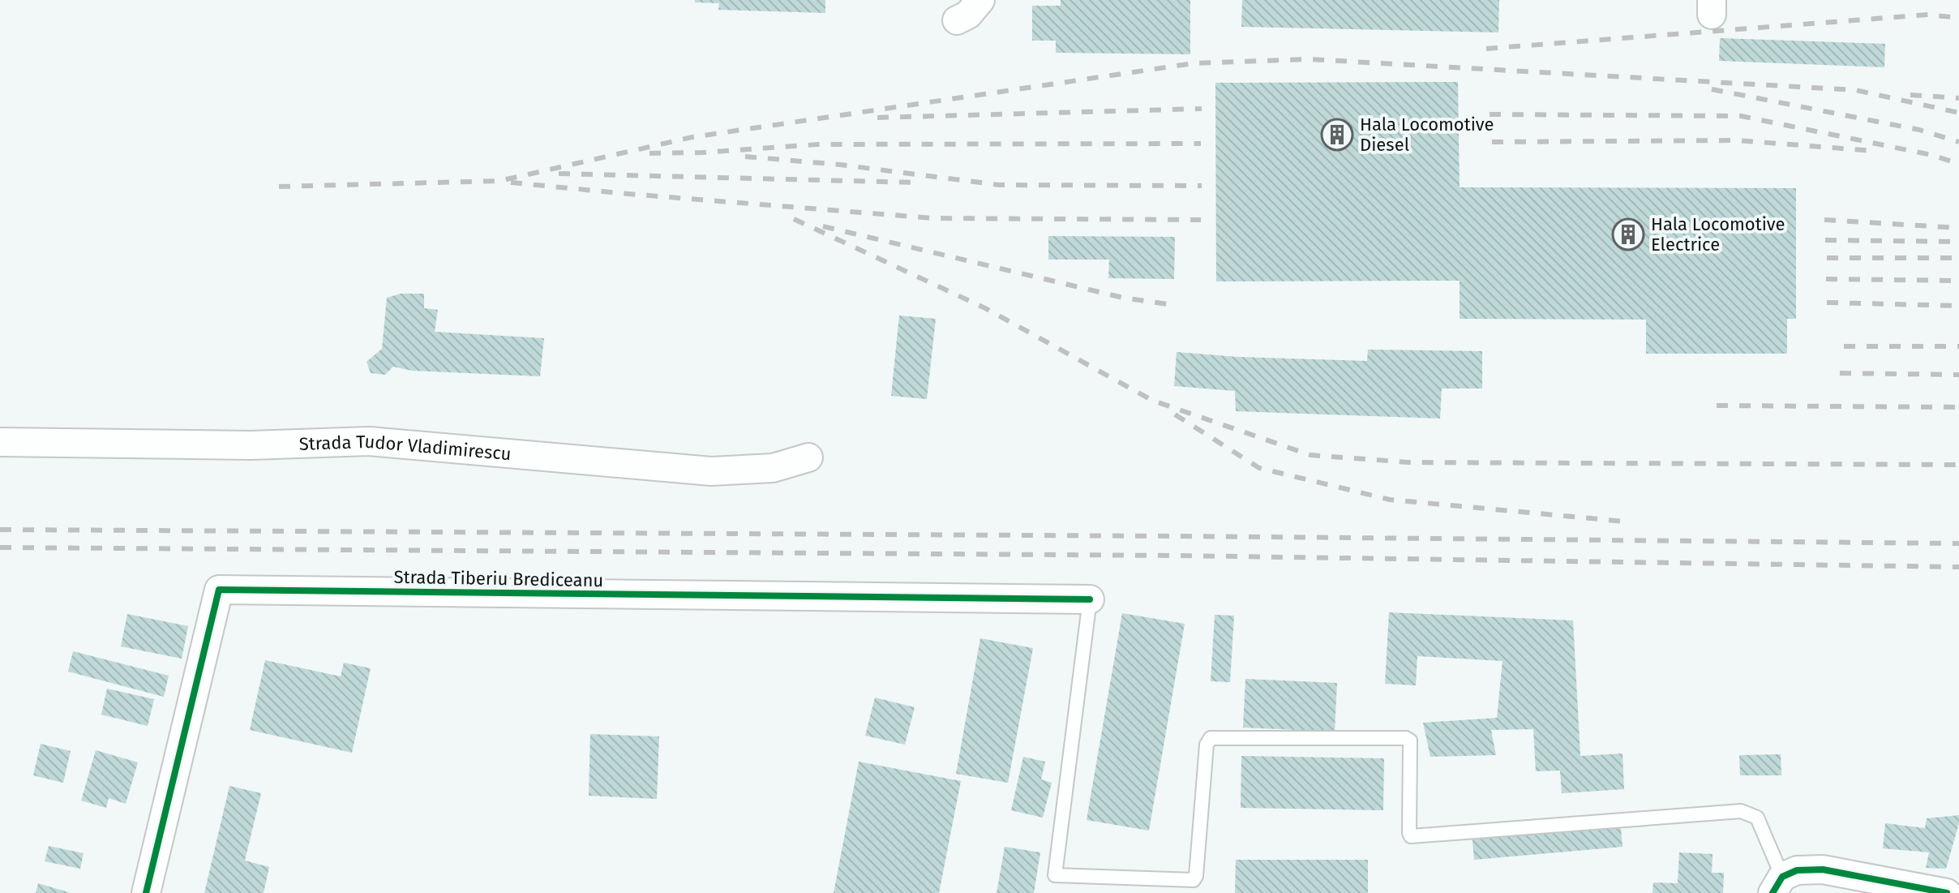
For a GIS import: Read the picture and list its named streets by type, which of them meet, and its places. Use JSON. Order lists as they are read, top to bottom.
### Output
{
  "streets": {
    "street": ["Strada Tudor Vladimirescu", "Strada Tiberiu Brediceanu"]
  },
  "places": {
    "building": ["Hala Locomotive Diesel", "Hala Locomotive Electrice"]
  }
}
